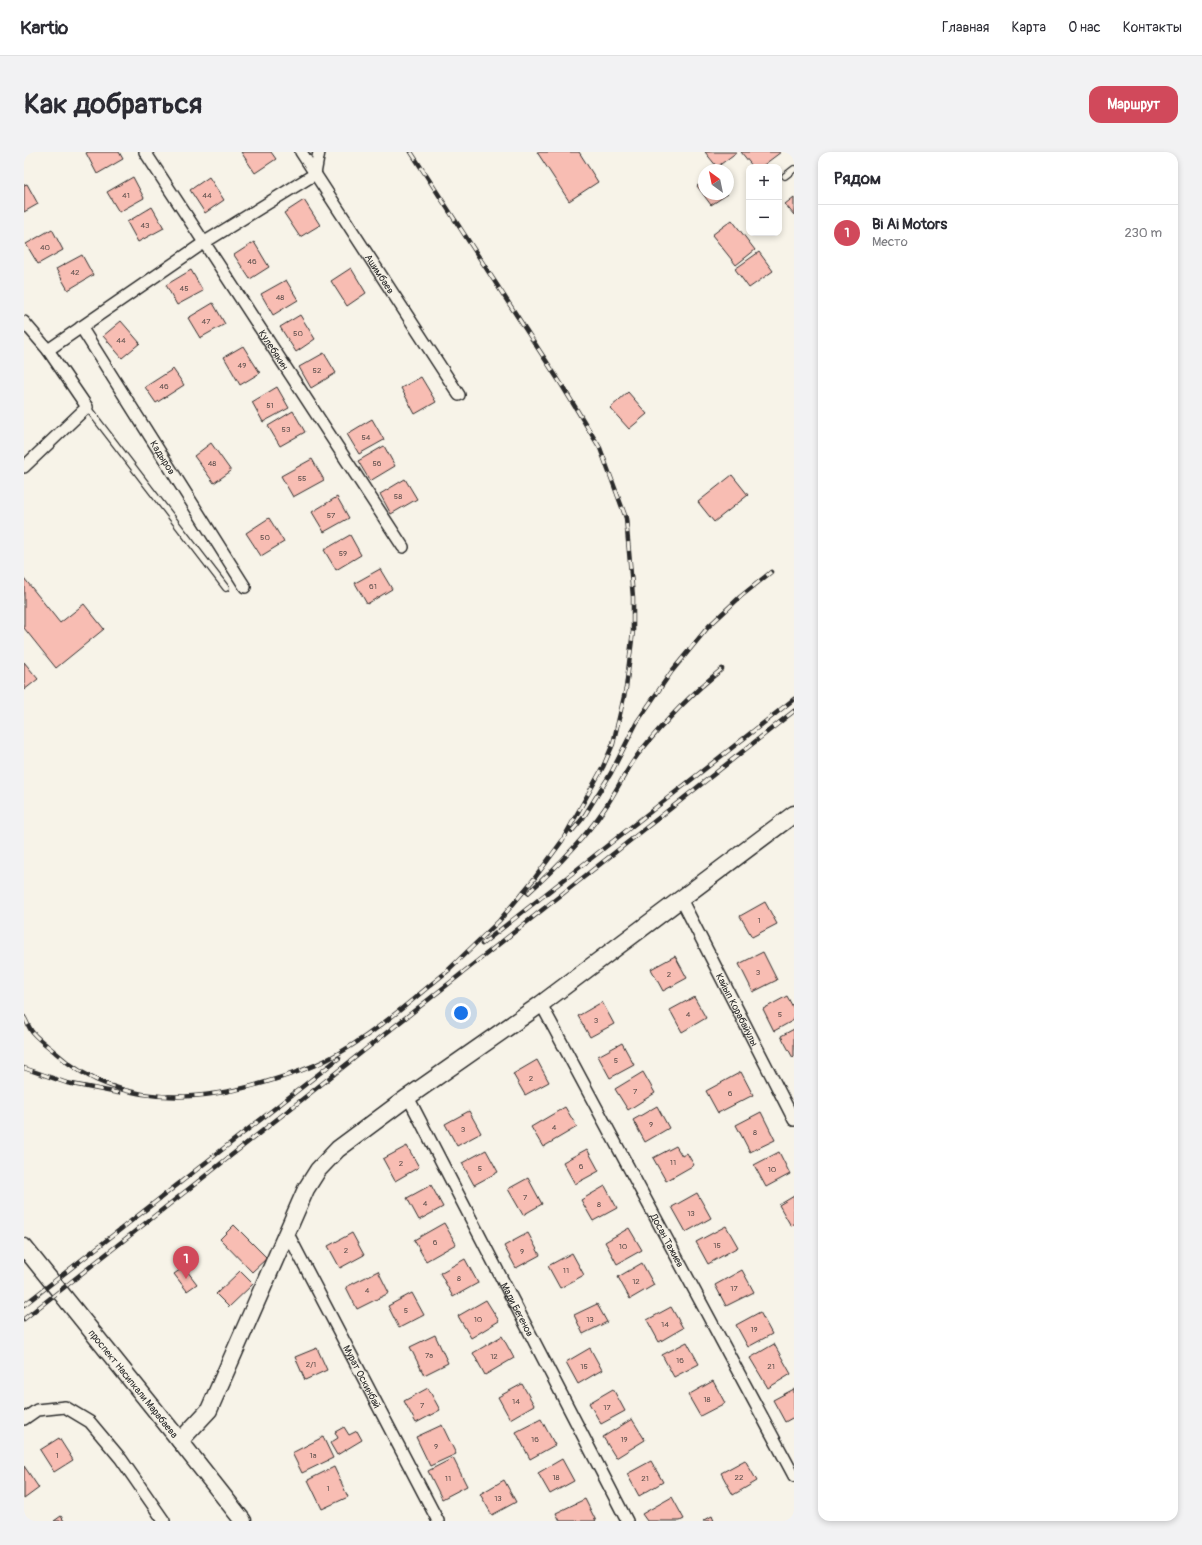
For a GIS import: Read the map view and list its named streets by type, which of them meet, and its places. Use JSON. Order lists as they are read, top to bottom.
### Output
{
  "streets": {
    "street": [
      "Ашимбаев",
      "Кулебякин",
      "Кадыров",
      "Кайып Корабайулы",
      "Досан Тажиев",
      "Мади Бегенов",
      "Мурат Оскинбай",
      "проспект Насипкали Марабаева"
    ]
  },
  "house_numbers": [
    "41",
    "44",
    "43",
    "40",
    "46",
    "42",
    "45",
    "48",
    "47",
    "50",
    "44",
    "49",
    "52",
    "46",
    "51",
    "53",
    "54",
    "48",
    "56",
    "55",
    "58",
    "57",
    "50",
    "59",
    "61",
    "1",
    "3",
    "2",
    "4",
    "5",
    "3",
    "5",
    "2",
    "7",
    "6",
    "9",
    "4",
    "3",
    "8",
    "11",
    "2",
    "6",
    "5",
    "10",
    "7",
    "4",
    "8",
    "13",
    "6",
    "15",
    "10",
    "2",
    "9",
    "11",
    "8",
    "12",
    "17",
    "4",
    "5",
    "10",
    "13",
    "14",
    "19",
    "7а",
    "12",
    "16",
    "2/1",
    "15",
    "21",
    "18",
    "14",
    "7",
    "17",
    "16",
    "19",
    "9",
    "1",
    "1а",
    "18",
    "22",
    "11",
    "21",
    "1",
    "13"
  ],
  "north": "top left",
  "page": {
    "header": "Kartio",
    "nav": [
      "Главная",
      "Карта",
      "О нас",
      "Контакты"
    ],
    "buttons": "Маршрут",
    "title": "Как добраться",
    "heading": "Рядом",
    "map_buttons": ["+", "−"],
    "list": [
      {
        "mark": "1",
        "name": "Bi Ai Motors",
        "note": "Место",
        "value": "230 m"
      }
    ],
    "pins": "1"
  }
}
